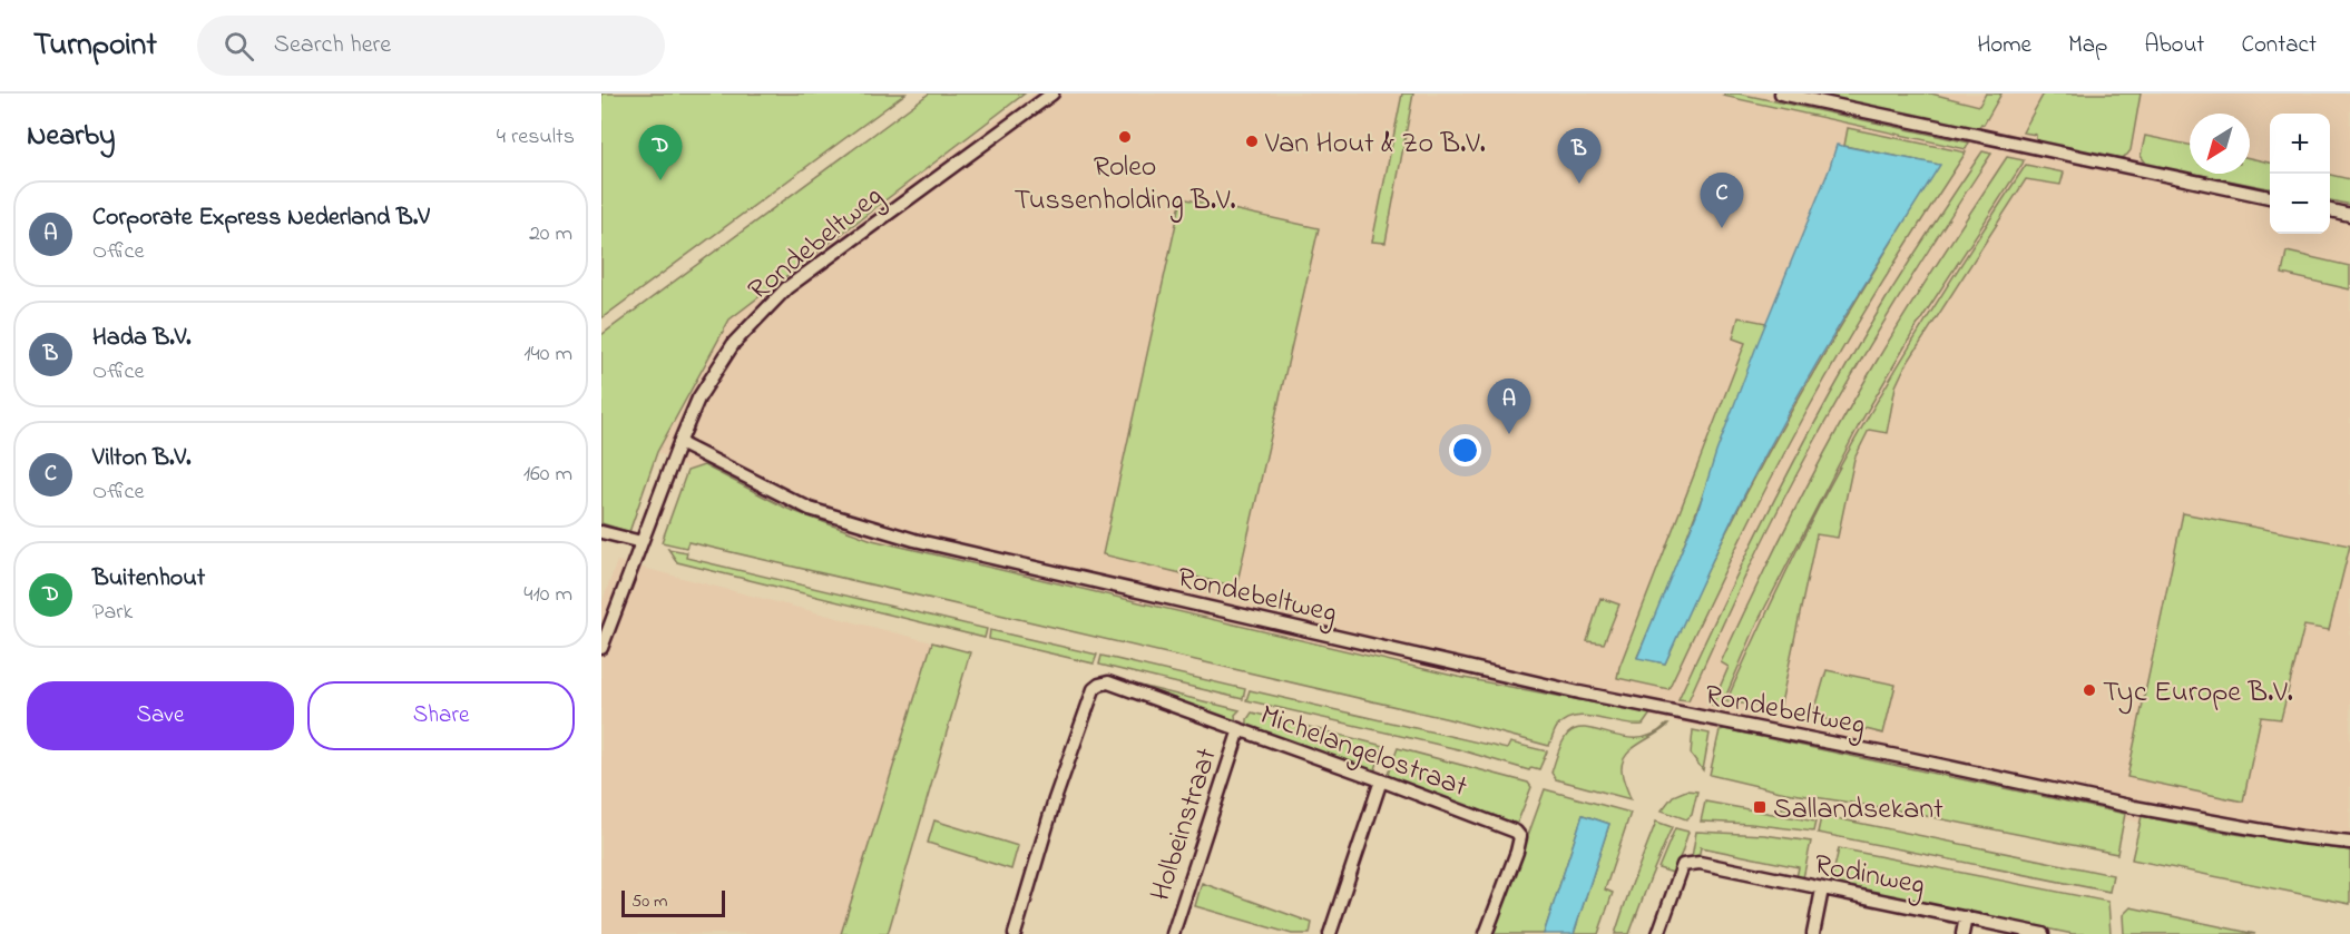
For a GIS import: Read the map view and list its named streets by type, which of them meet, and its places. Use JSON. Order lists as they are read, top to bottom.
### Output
{
  "streets": {
    "street": [
      "Rondebeltweg",
      "Michelangelostraat",
      "Holbeinstraat",
      "Rodinweg"
    ]
  },
  "crossings": [
    ["Michelangelostraat", "Holbeinstraat"]
  ],
  "places": {
    "other": ["Roleo Tussenholding B.V.", "Van Hout & Zo B.V.", "Tyc Europe B.V."],
    "transit": ["Sallandsekant"]
  },
  "scale_bar": "50 m",
  "north": "bottom left",
  "page": {
    "header": "Turnpoint",
    "search": "Search here",
    "nav": [
      "Home",
      "Map",
      "About",
      "Contact"
    ],
    "heading": ["Nearby", "4 results"],
    "map_buttons": ["+", "−"],
    "pins": [
      "D",
      "B",
      "C",
      "A"
    ],
    "list": [
      {
        "mark": "A",
        "name": "Corporate Express Nederland B.V",
        "note": "Office",
        "value": "20 m"
      },
      {
        "mark": "B",
        "name": "Hada B.V.",
        "note": "Office",
        "value": "140 m"
      },
      {
        "mark": "C",
        "name": "Vilton B.V.",
        "note": "Office",
        "value": "160 m"
      },
      {
        "mark": "D",
        "name": "Buitenhout",
        "note": "Park",
        "value": "410 m"
      }
    ],
    "buttons": ["Save", "Share"],
    "scale": "50 m"
  }
}
